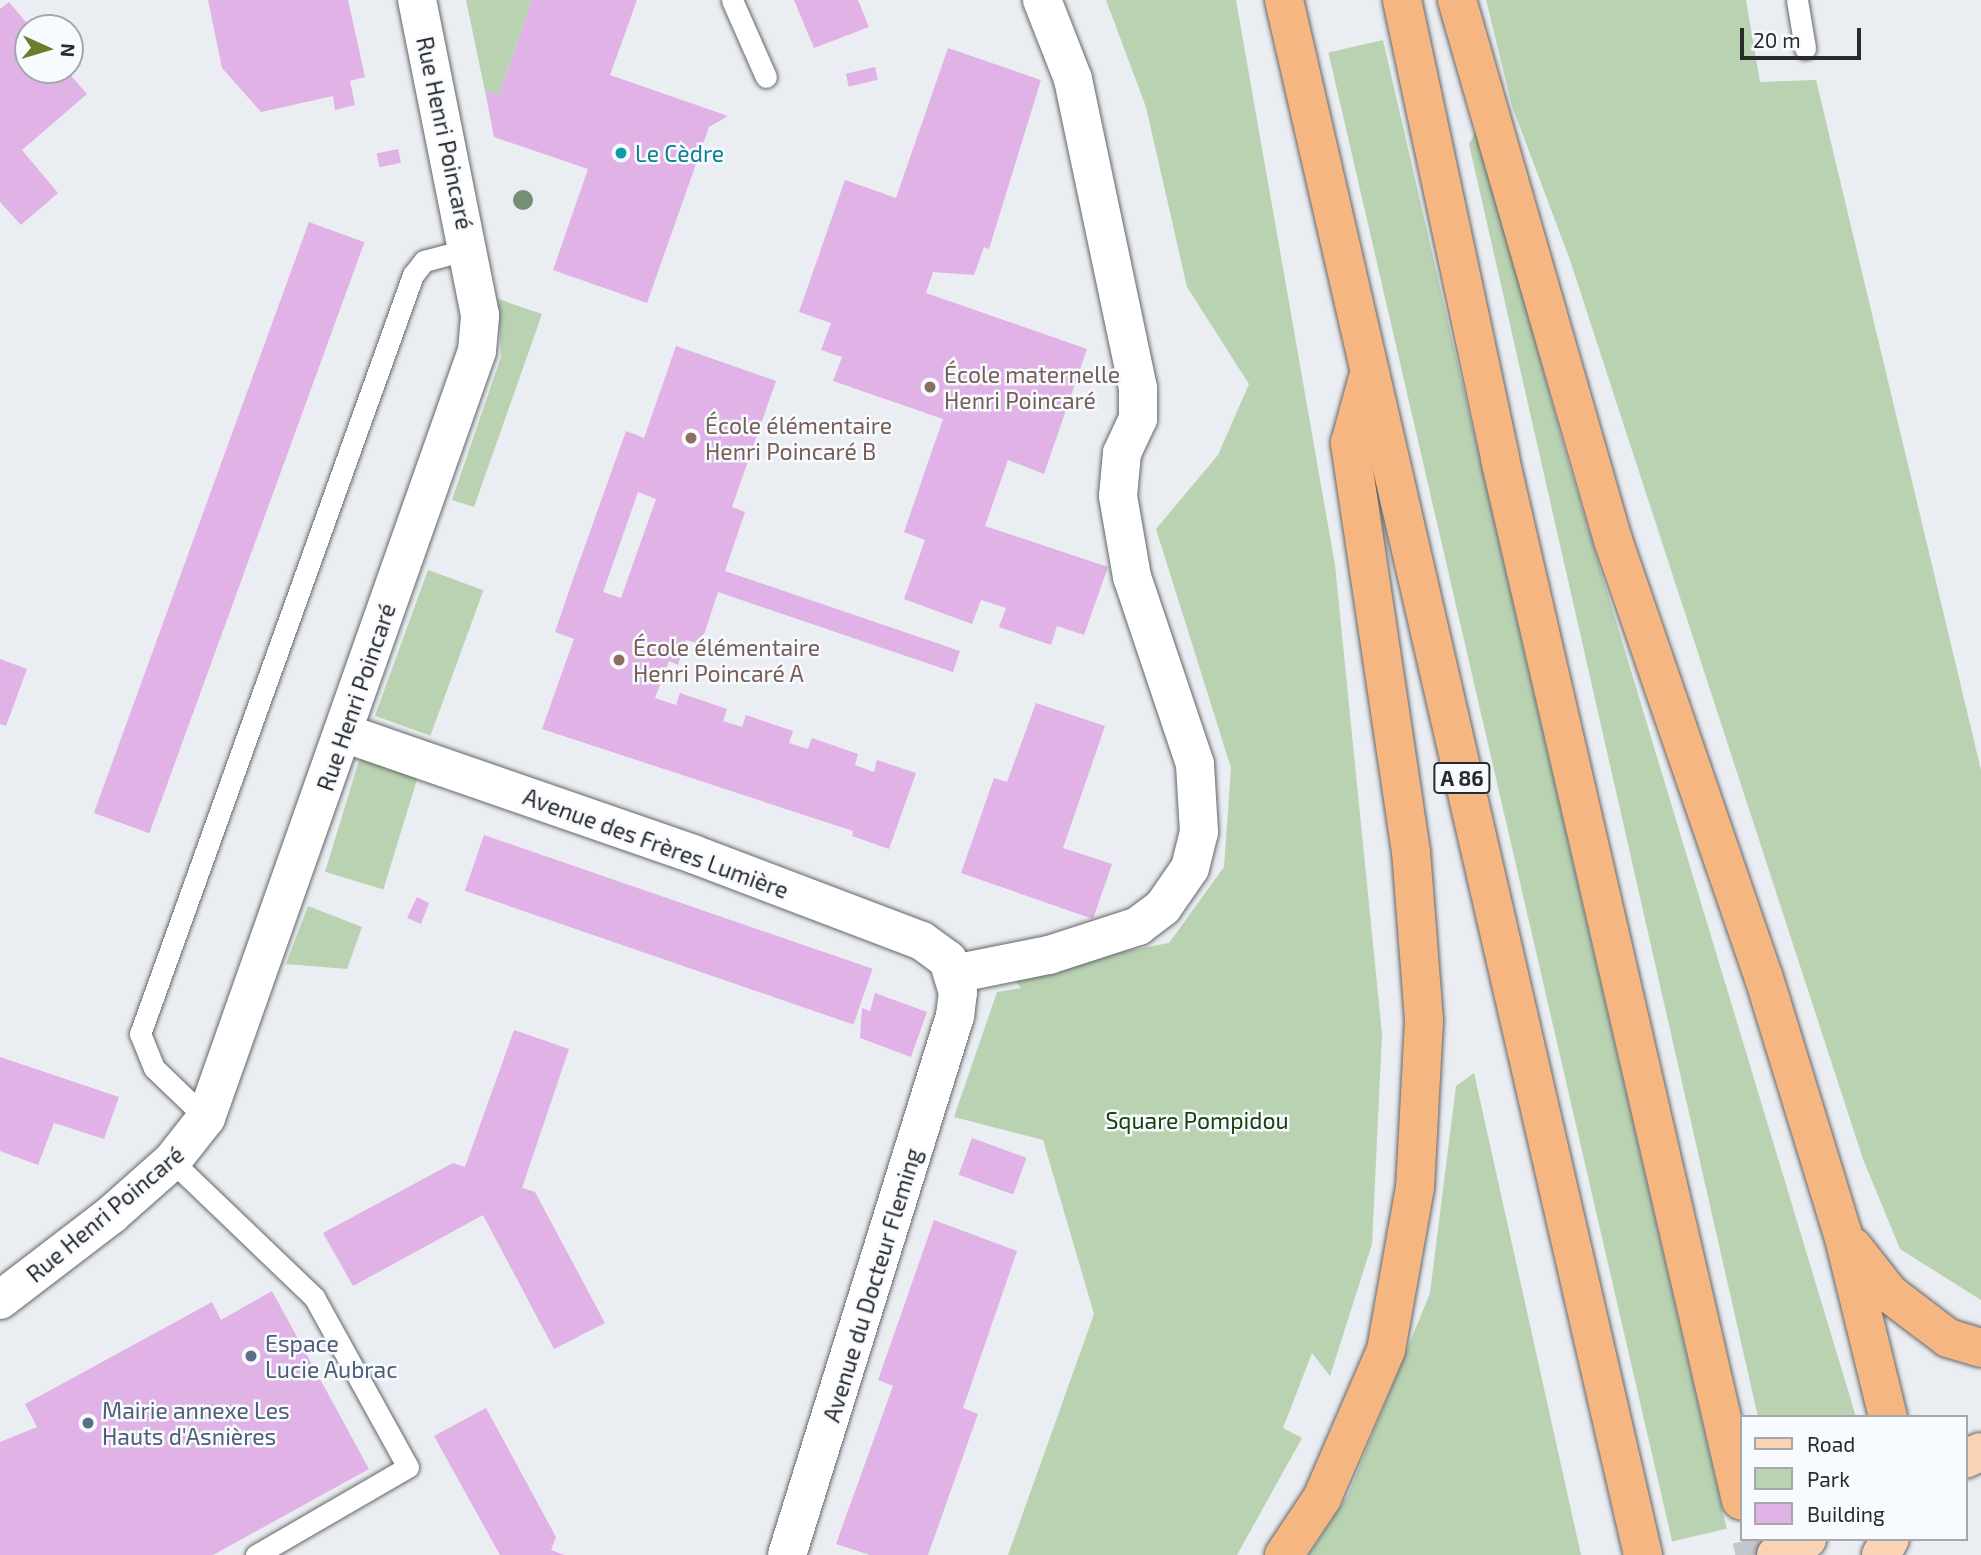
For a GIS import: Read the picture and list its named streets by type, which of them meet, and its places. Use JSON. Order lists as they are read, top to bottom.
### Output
{
  "streets": {
    "highway": ["A 86"],
    "street": ["Rue Henri Poincaré", "Avenue des Frères Lumière", "Avenue du Docteur Fleming"]
  },
  "crossings": [
    ["Rue Henri Poincaré", "Avenue des Frères Lumière"],
    ["Avenue des Frères Lumière", "Avenue du Docteur Fleming"]
  ],
  "parks": ["Square Pompidou"],
  "places": [
    "Le Cèdre",
    "École maternelle Henri Poincaré",
    "École élémentaire Henri Poincaré B",
    "École élémentaire Henri Poincaré A",
    "Espace Lucie Aubrac",
    "Mairie annexe Les Hauts d'Asnières"
  ],
  "legend": ["Road", "Park", "Building"],
  "scale_bar": "20 m",
  "north": "right"
}
